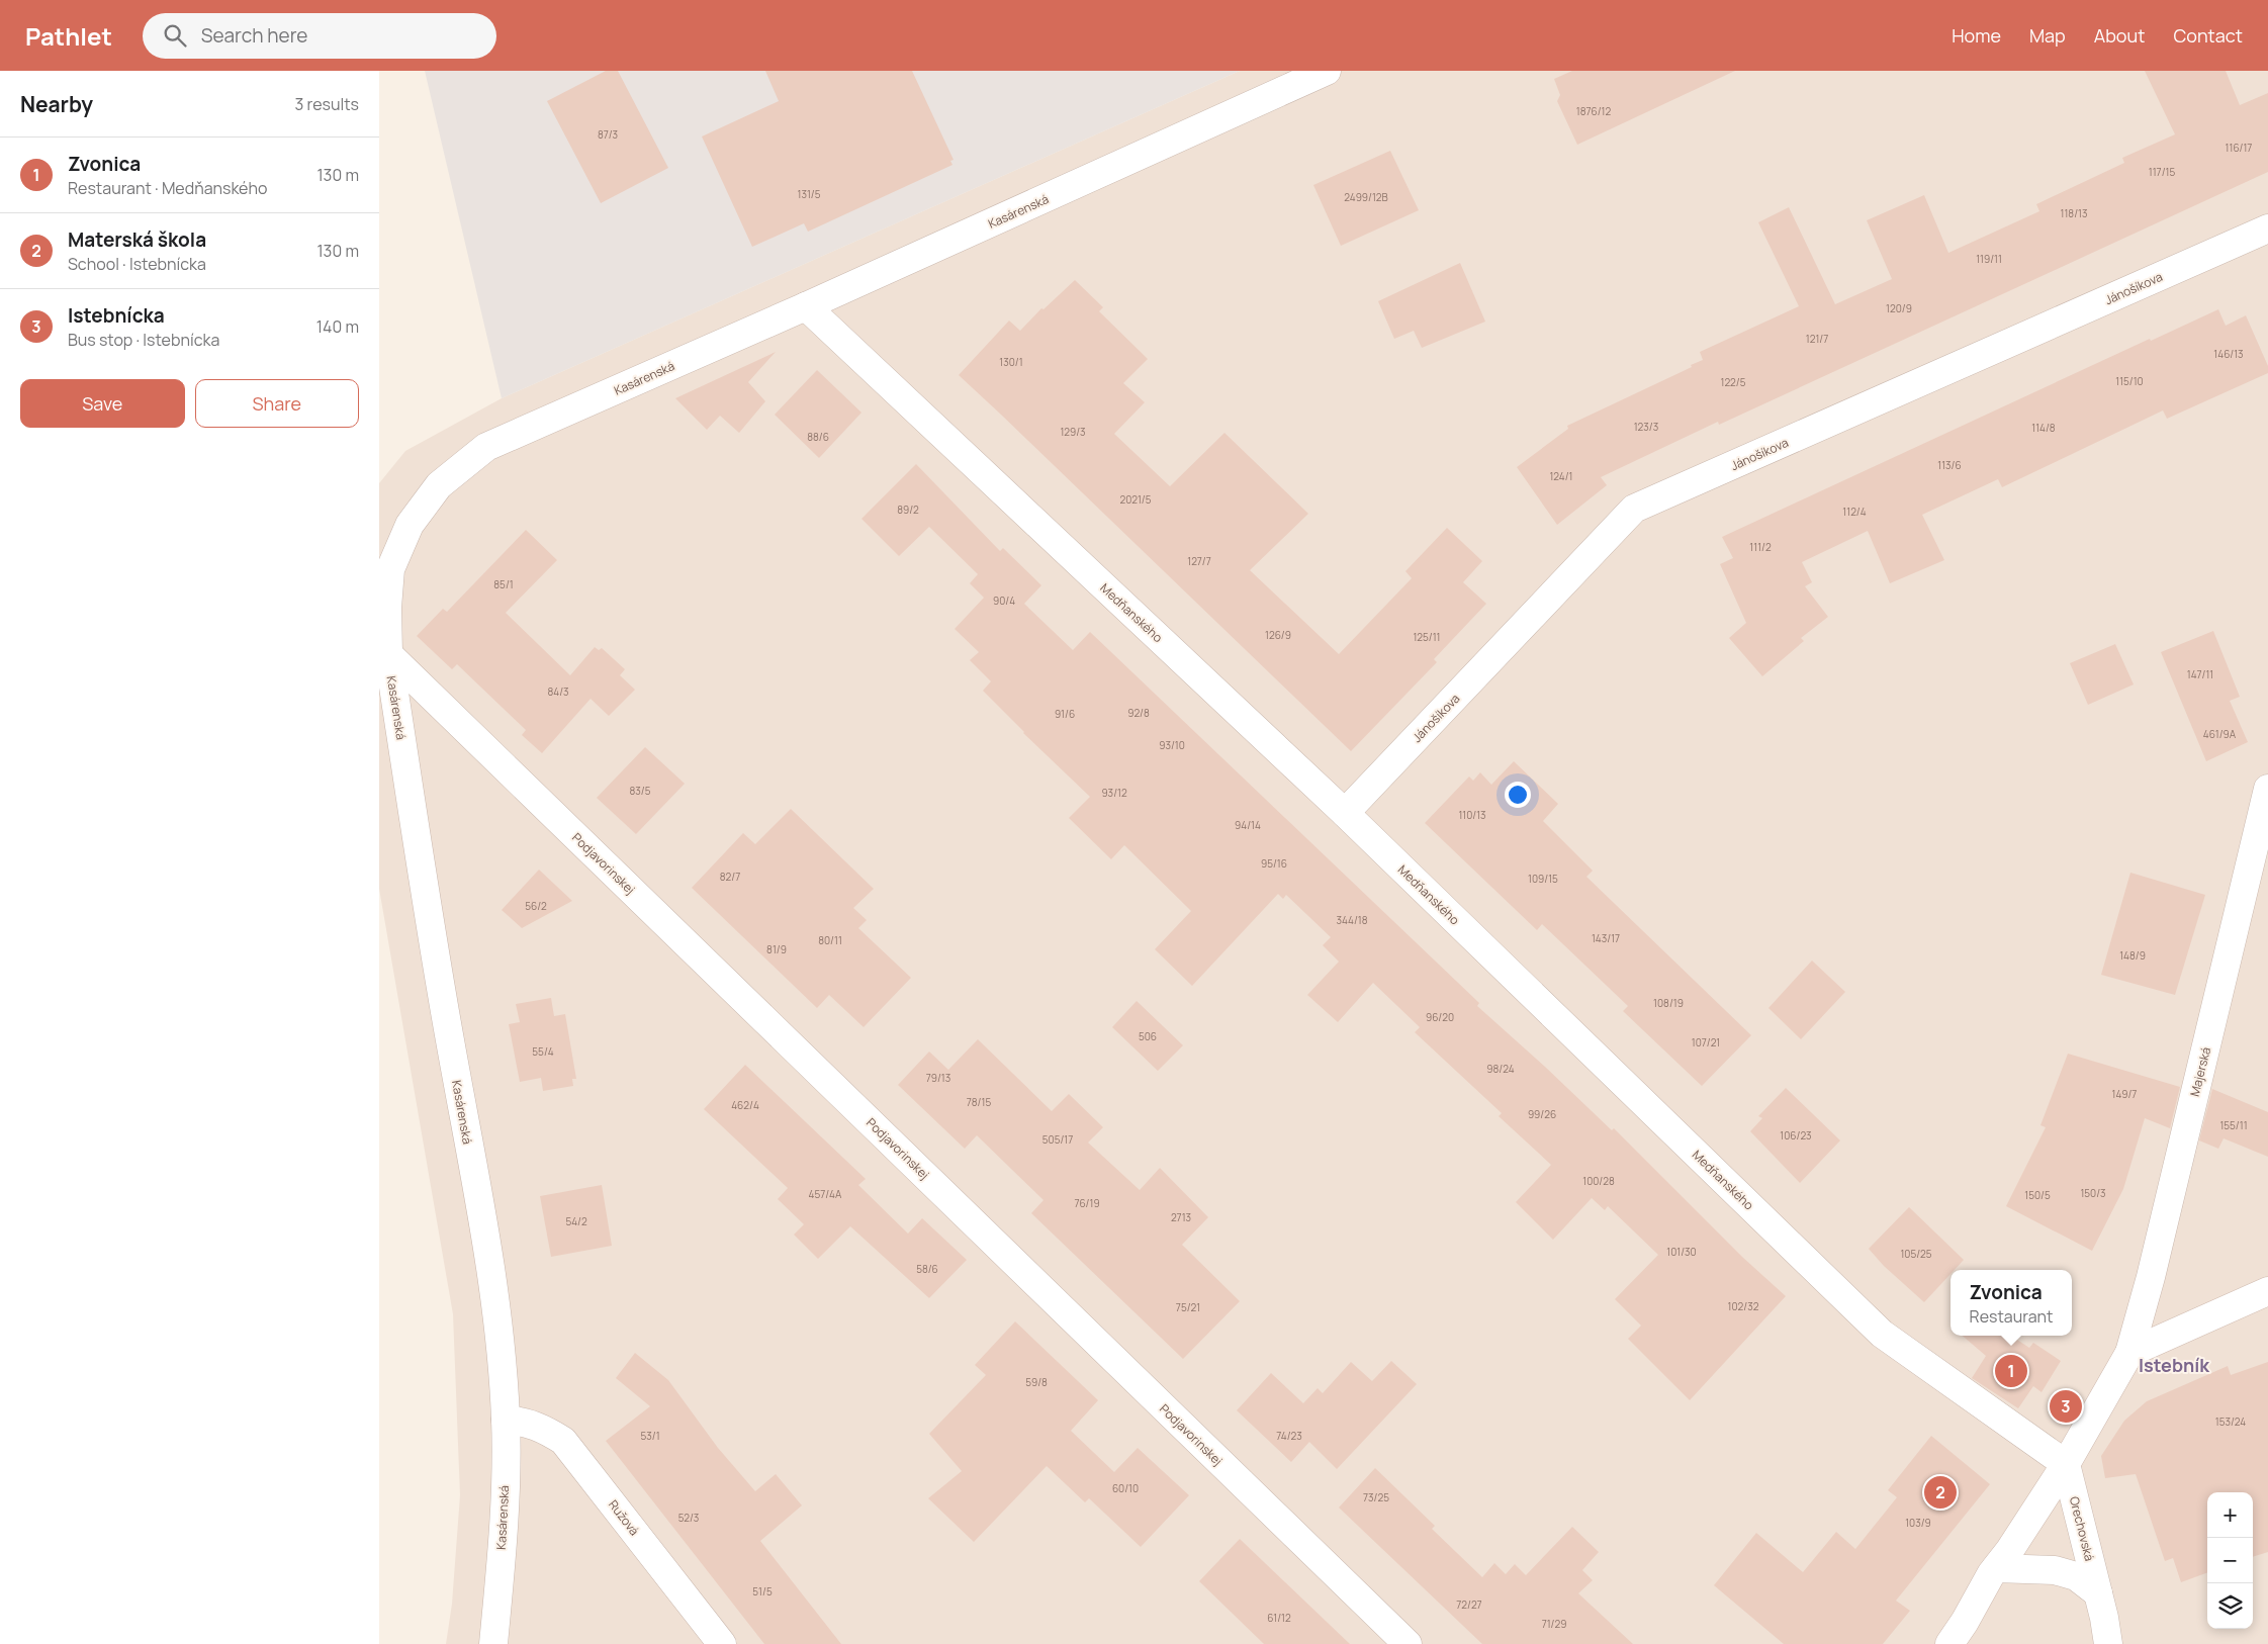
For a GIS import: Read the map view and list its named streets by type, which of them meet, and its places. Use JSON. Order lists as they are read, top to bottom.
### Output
{
  "streets": {
    "street": [
      "Kasárenská",
      "Jánošíkova",
      "Medňanského",
      "Podjavorinskej",
      "Majerská",
      "Ružová",
      "Orechovská"
    ]
  },
  "crossings": [
    ["Kasárenská", "Medňanského"],
    ["Kasárenská", "Podjavorinskej"],
    ["Kasárenská", "Ružová"],
    ["Jánošíkova", "Medňanského"],
    ["Medňanského", "Majerská"],
    ["Medňanského", "Orechovská"],
    ["Majerská", "Orechovská"]
  ],
  "districts": ["Istebník"],
  "house_numbers": [
    "1876/12",
    "87/3",
    "116/17",
    "117/15",
    "131/5",
    "2499/12B",
    "118/13",
    "119/11",
    "120/9",
    "121/7",
    "146/13",
    "130/1",
    "115/10",
    "122/5",
    "123/3",
    "114/8",
    "129/3",
    "88/6",
    "113/6",
    "124/1",
    "2021/5",
    "89/2",
    "112/4",
    "111/2",
    "127/7",
    "85/1",
    "90/4",
    "126/9",
    "125/11",
    "147/11",
    "84/3",
    "92/8",
    "91/6",
    "461/9A",
    "93/10",
    "83/5",
    "93/12",
    "110/13",
    "94/14",
    "95/16",
    "82/7",
    "109/15",
    "56/2",
    "344/18",
    "143/17",
    "80/11",
    "81/9",
    "148/9",
    "108/19",
    "96/20",
    "506",
    "107/21",
    "55/4",
    "98/24",
    "79/13",
    "149/7",
    "78/15",
    "462/4",
    "99/26",
    "155/11",
    "106/23",
    "505/17",
    "100/28",
    "150/3",
    "457/4A",
    "150/5",
    "76/19",
    "2713",
    "54/2",
    "101/30",
    "105/25",
    "58/6",
    "102/32",
    "75/21",
    "59/8",
    "153/24",
    "53/1",
    "74/23",
    "60/10",
    "73/25",
    "52/3",
    "103/9",
    "51/5",
    "72/27",
    "61/12",
    "71/29"
  ],
  "page": {
    "header": "Pathlet",
    "search": "Search here",
    "nav": [
      "Home",
      "Map",
      "About",
      "Contact"
    ],
    "heading": ["Nearby", "3 results"],
    "list": [
      {
        "mark": "1",
        "name": "Zvonica",
        "note": "Restaurant · Medňanského",
        "value": "130 m"
      },
      {
        "mark": "2",
        "name": "Materská škola",
        "note": "School · Istebnícka",
        "value": "130 m"
      },
      {
        "mark": "3",
        "name": "Istebnícka",
        "note": "Bus stop · Istebnícka",
        "value": "140 m"
      }
    ],
    "buttons": ["Save", "Share"],
    "popup": ["Zvonica", "Restaurant"],
    "pins": ["1", "3", "2"],
    "map_buttons": ["+", "−"]
  }
}
